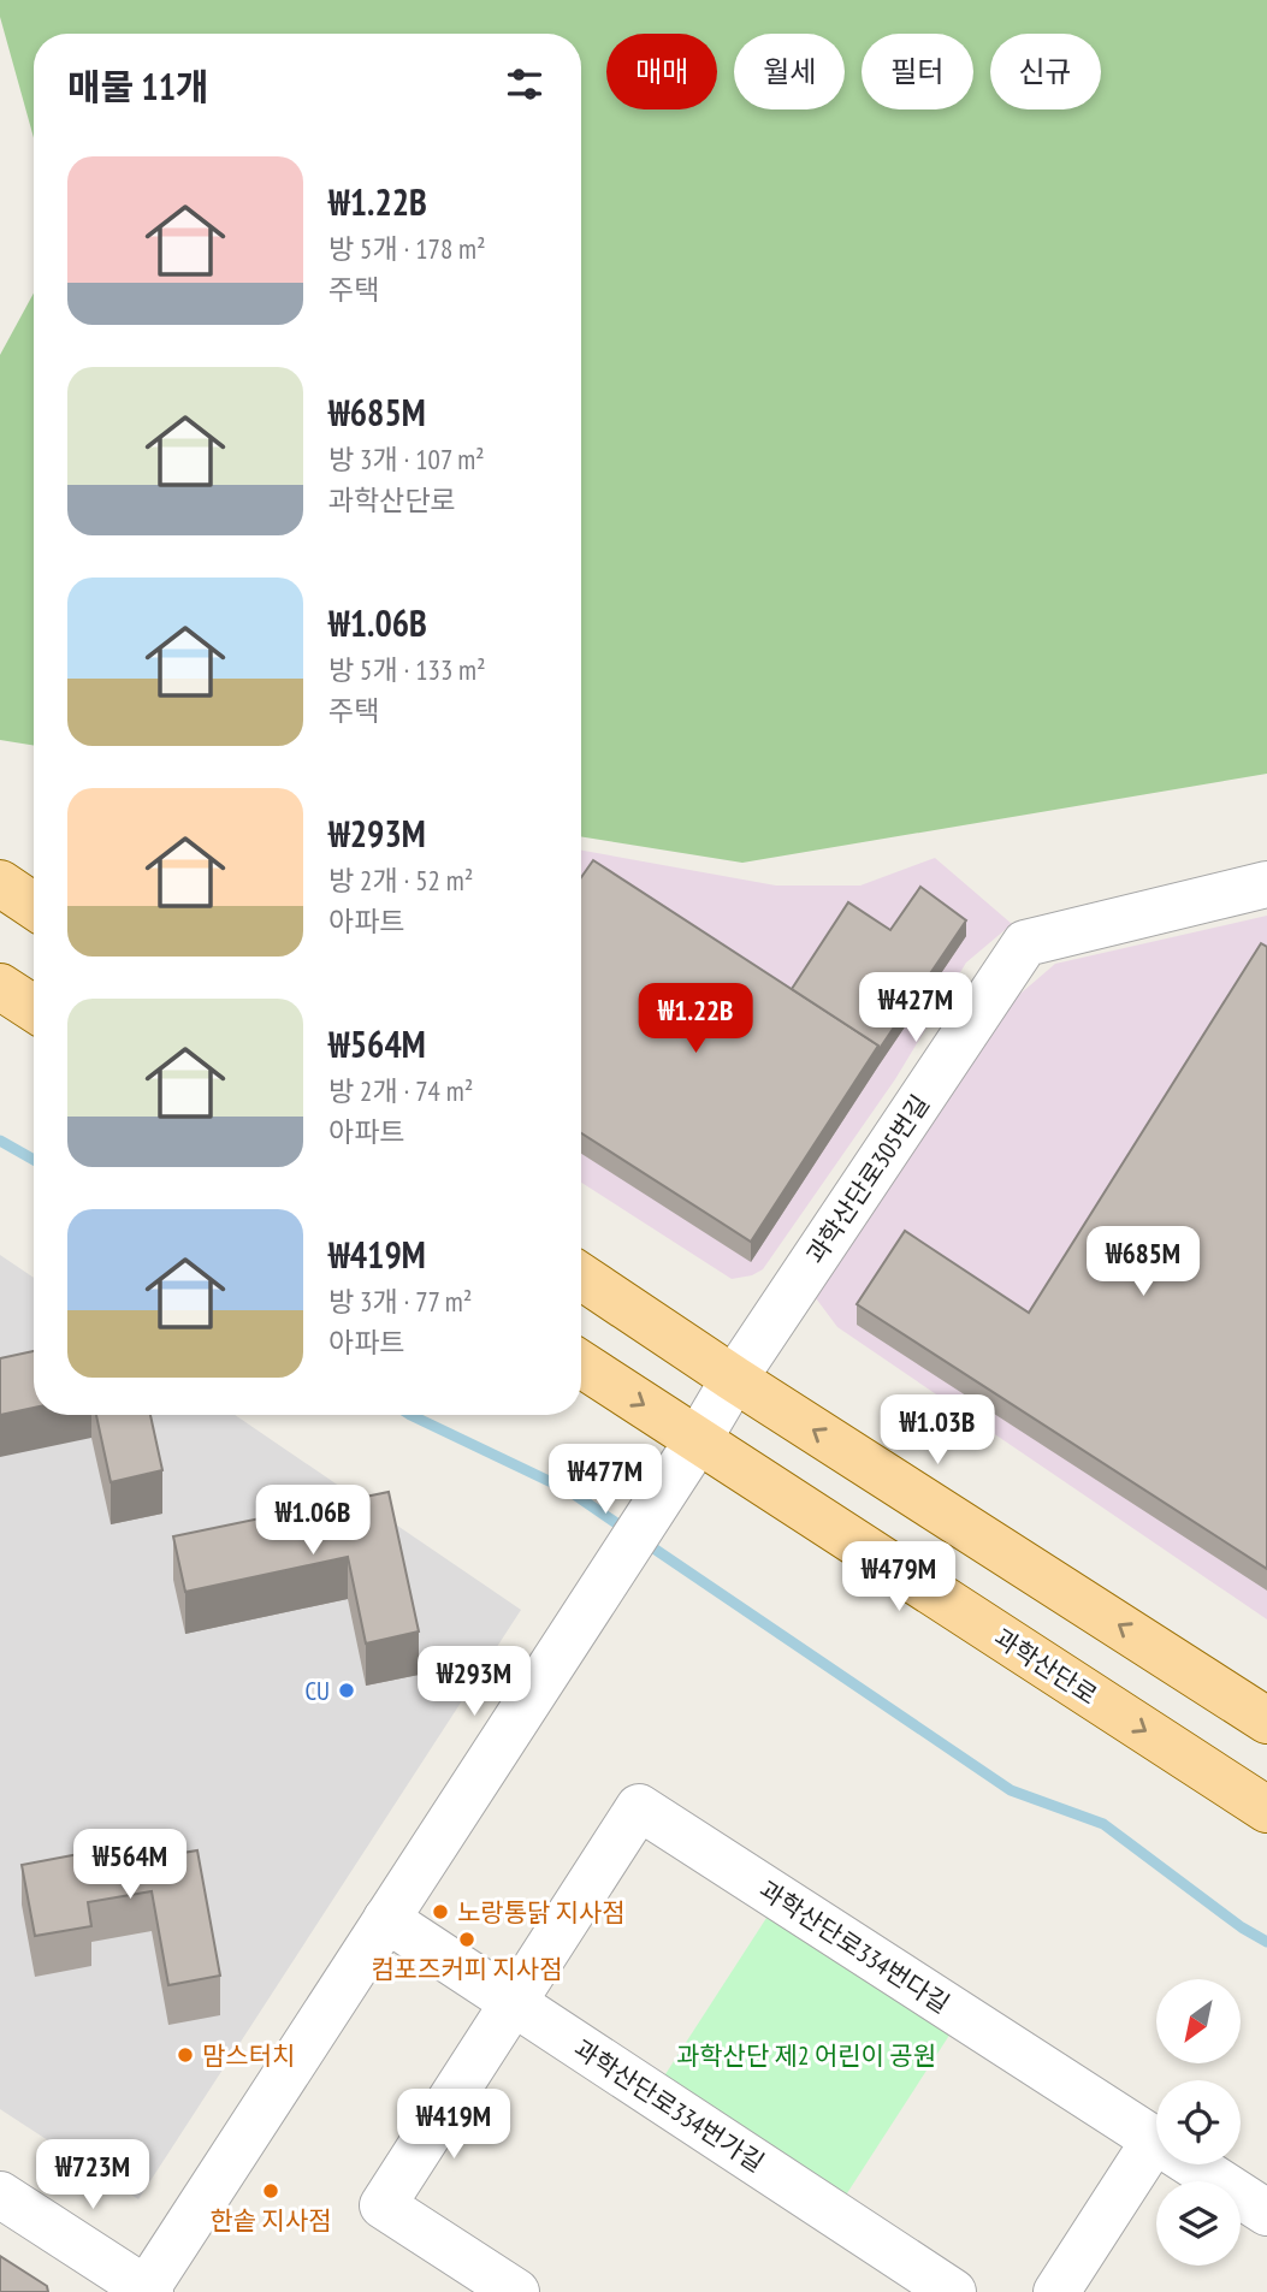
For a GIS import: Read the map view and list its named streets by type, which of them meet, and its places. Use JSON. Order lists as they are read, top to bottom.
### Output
{
  "streets": {
    "main road": ["과학산단로"],
    "street": ["과학산단로305번길", "과학산단로334번다길", "과학산단로334번가길"]
  },
  "crossings": [
    ["과학산단로305번길", "과학산단로"],
    ["과학산단로305번길", "과학산단로334번가길"],
    ["과학산단로334번다길", "과학산단로334번가길"]
  ],
  "parks": ["과학산단 제2 어린이 공원"],
  "places": [
    "CU",
    "노랑통닭 지사점",
    "컴포즈커피 지사점",
    "맘스터치",
    "한솥 지사점"
  ],
  "north": "bottom left",
  "page": {
    "chip": [
      "매매",
      "월세",
      "필터",
      "신규"
    ],
    "heading": "매물 11개",
    "list": [
      {
        "name": "₩1.22B",
        "note": "방 5개 · 178 m² · 주택"
      },
      {
        "name": "₩685M",
        "note": "방 3개 · 107 m² · 과학산단로"
      },
      {
        "name": "₩1.06B",
        "note": "방 5개 · 133 m² · 주택"
      },
      {
        "name": "₩293M",
        "note": "방 2개 · 52 m² · 아파트"
      },
      {
        "name": "₩564M",
        "note": "방 2개 · 74 m² · 아파트"
      },
      {
        "name": "₩419M",
        "note": "방 3개 · 77 m² · 아파트"
      }
    ],
    "price": [
      "₩427M",
      "₩1.22B",
      "₩685M",
      "₩1.03B",
      "₩477M",
      "₩1.06B",
      "₩479M",
      "₩293M",
      "₩564M",
      "₩419M",
      "₩723M"
    ]
  }
}
